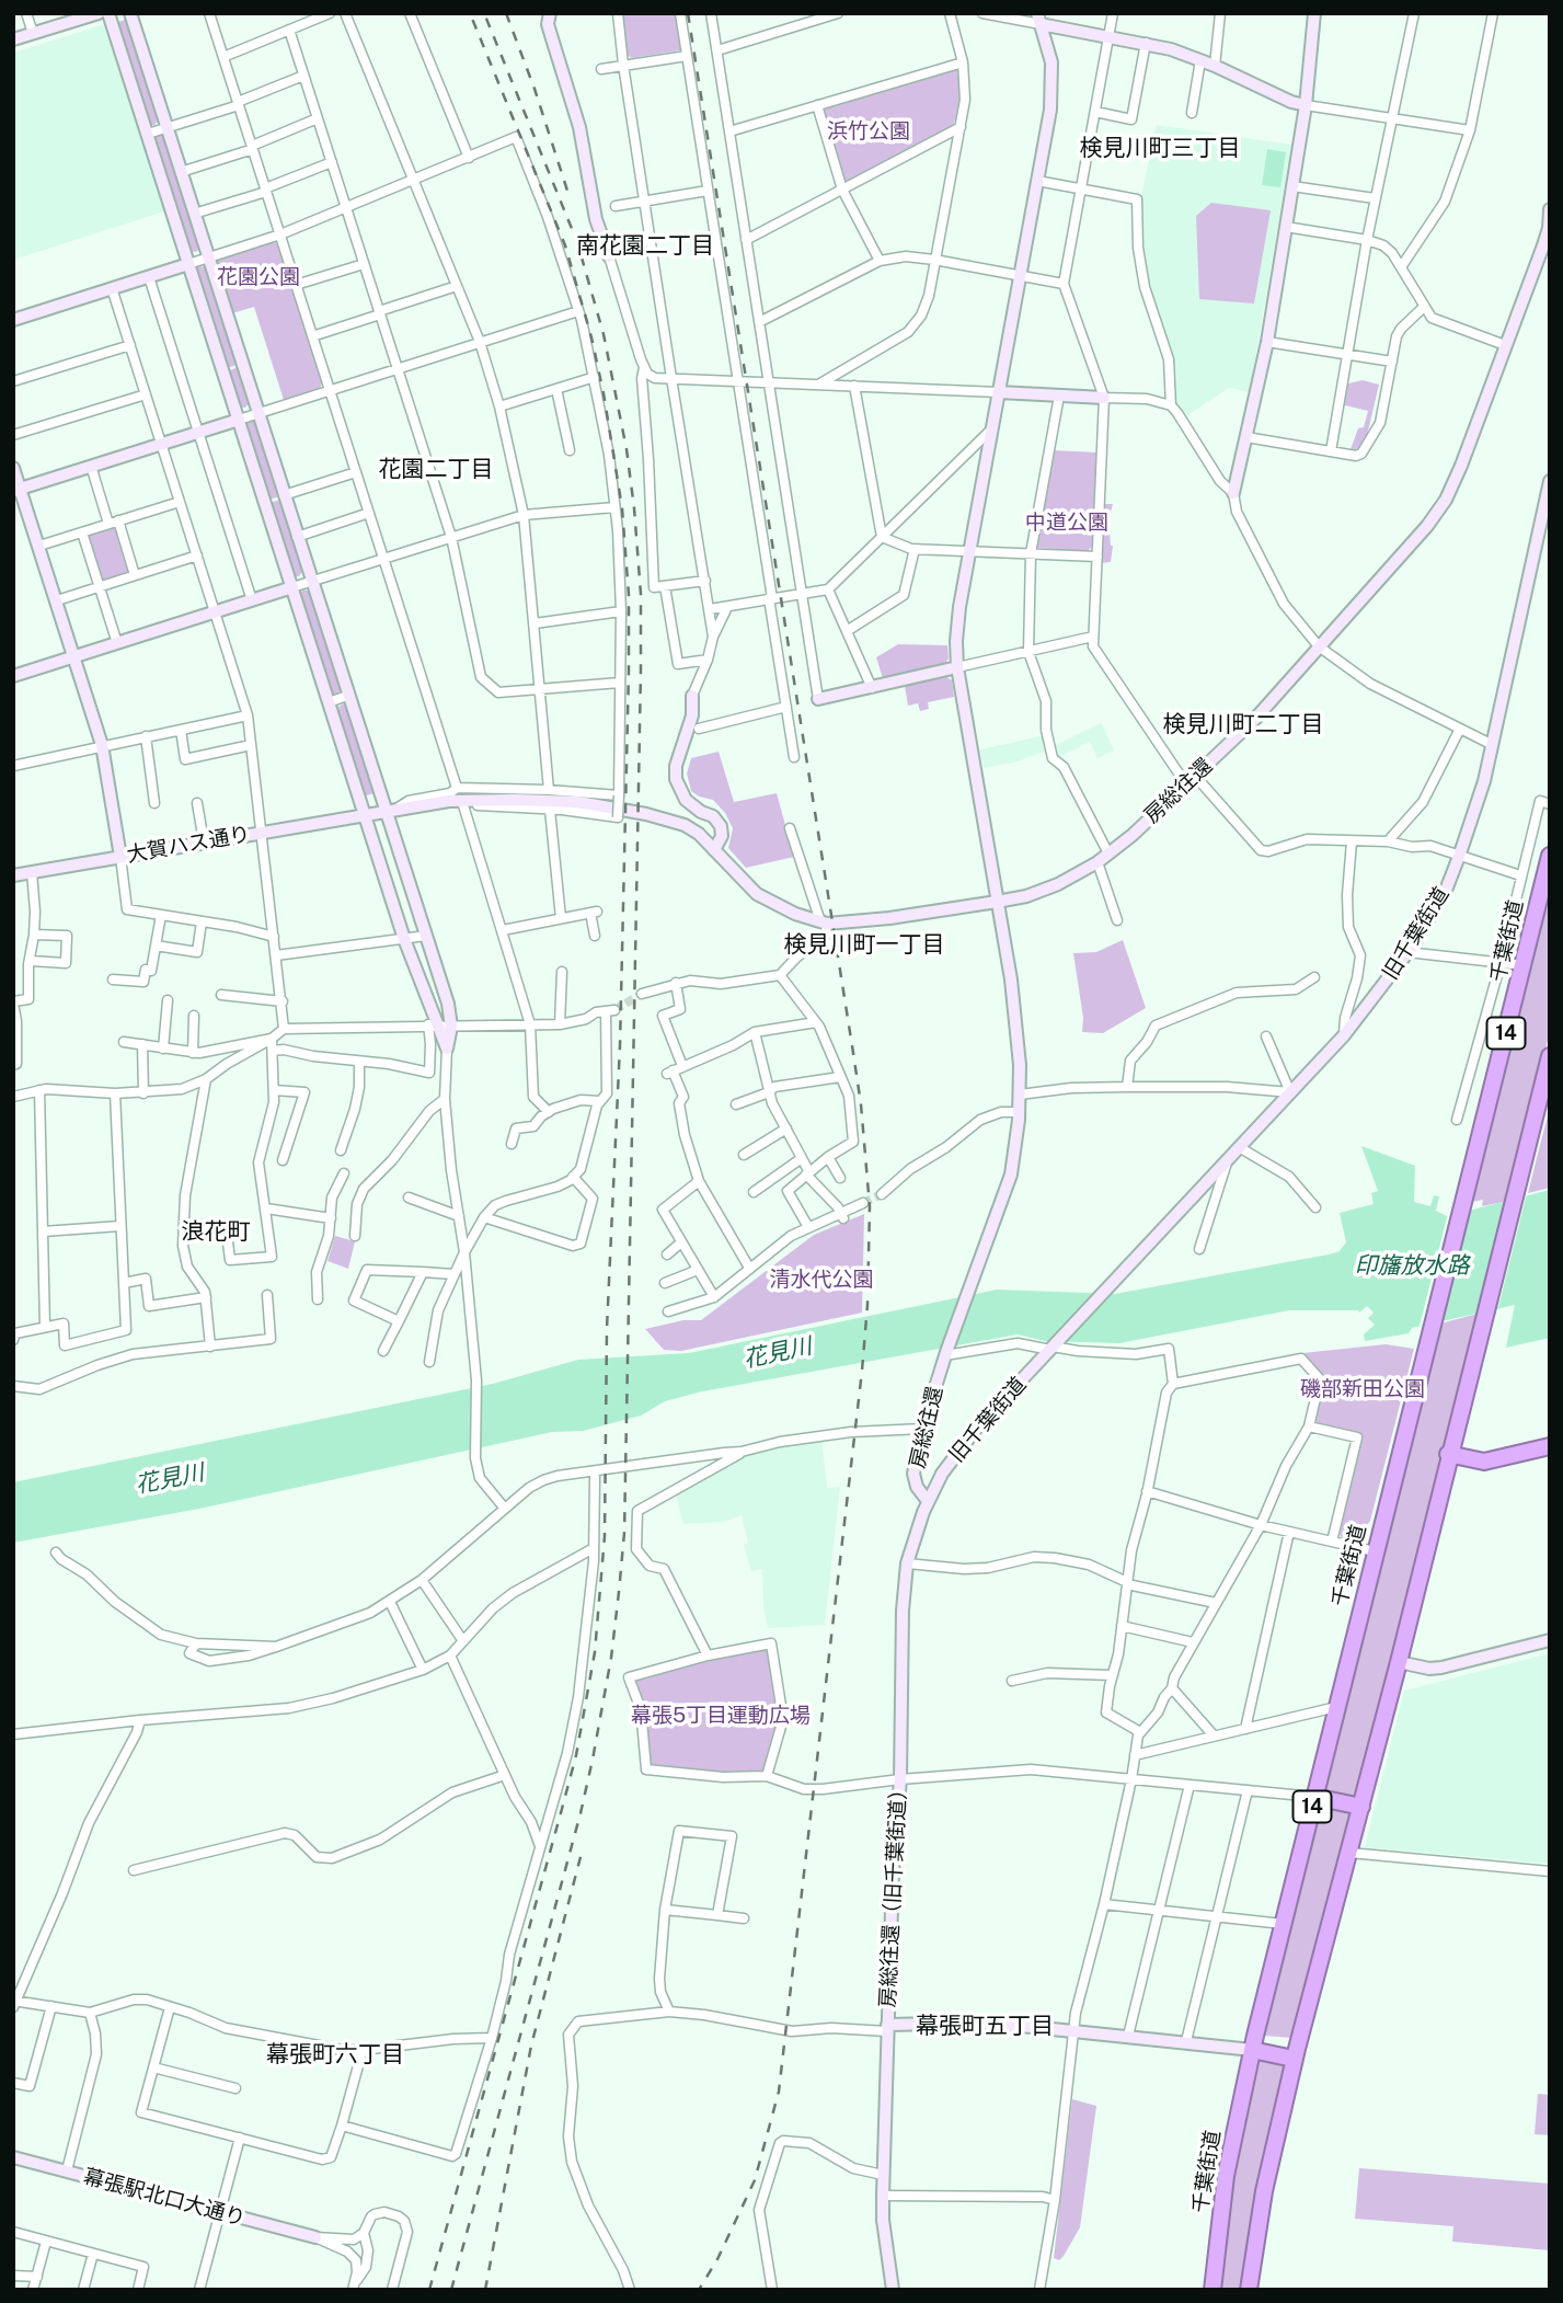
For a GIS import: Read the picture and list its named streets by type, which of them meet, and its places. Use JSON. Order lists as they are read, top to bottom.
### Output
{
  "streets": {
    "highway": ["千葉街道", "14"],
    "street": [
      "房総往還",
      "大賀ハス通り",
      "旧千葉街道",
      "房総往還（旧千葉街道）",
      "幕張駅北口大通り"
    ]
  },
  "crossings": [
    ["房総往還", "大賀ハス通り"],
    ["房総往還", "旧千葉街道"],
    ["房総往還", "房総往還（旧千葉街道）"],
    ["旧千葉街道", "房総往還（旧千葉街道）"]
  ],
  "districts": [
    "検見川町三丁目",
    "南花園二丁目",
    "花園二丁目",
    "検見川町二丁目",
    "検見川町一丁目",
    "浪花町",
    "幕張町五丁目",
    "幕張町六丁目"
  ],
  "water": ["印旛放水路", "花見川"],
  "parks": [
    "浜竹公園",
    "花園公園",
    "中道公園",
    "清水代公園",
    "磯部新田公園",
    "幕張5丁目運動広場"
  ]
}
